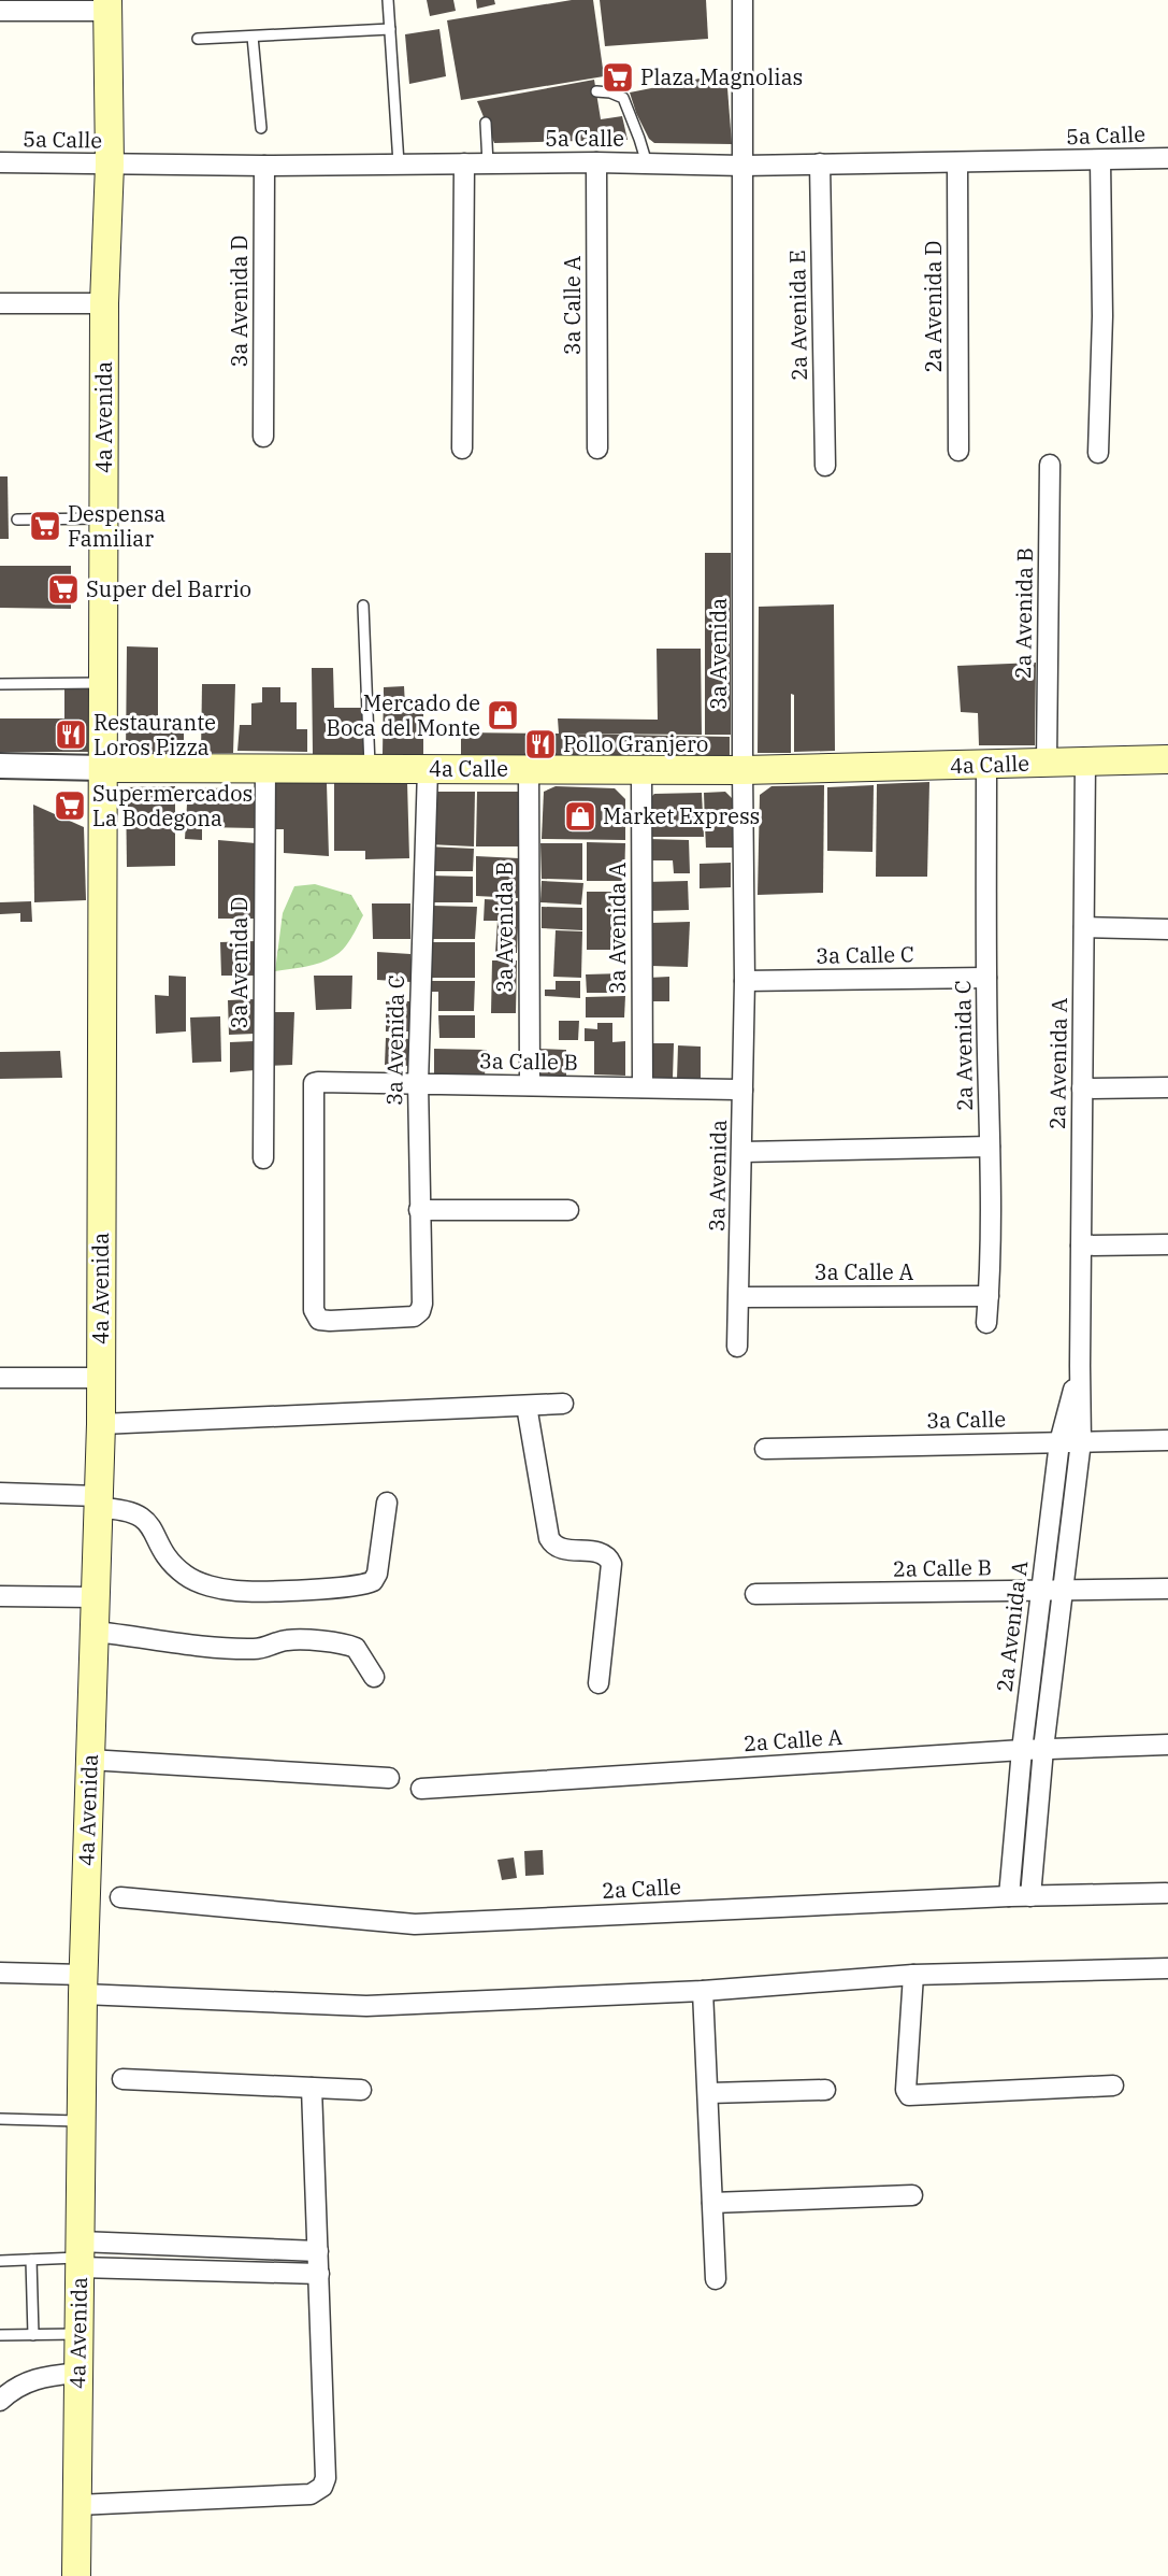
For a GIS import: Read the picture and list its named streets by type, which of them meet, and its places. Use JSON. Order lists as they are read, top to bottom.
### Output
{
  "streets": {
    "main road": ["4a Avenida", "4a Calle"],
    "street": [
      "5a Calle",
      "3a Avenida D",
      "3a Calle A",
      "2a Avenida D",
      "2a Avenida E",
      "2a Avenida B",
      "3a Avenida",
      "3a Avenida B",
      "3a Avenida A",
      "3a Calle C",
      "3a Avenida C",
      "2a Avenida C",
      "3a Calle B",
      "2a Avenida A",
      "3a Calle",
      "2a Calle B",
      "2a Calle A",
      "2a Calle"
    ]
  },
  "crossings": [
    ["5a Calle", "3a Avenida D"],
    ["5a Calle", "3a Calle A"],
    ["5a Calle", "2a Avenida D"],
    ["5a Calle", "2a Avenida E"],
    ["5a Calle", "4a Avenida"],
    ["5a Calle", "3a Avenida"],
    ["3a Avenida D", "4a Calle"],
    ["3a Calle A", "3a Avenida"],
    ["3a Calle A", "2a Avenida C"],
    ["4a Avenida", "4a Calle"],
    ["2a Avenida B", "4a Calle"],
    ["3a Avenida", "4a Calle"],
    ["3a Avenida", "3a Calle C"],
    ["3a Avenida", "3a Calle B"],
    ["4a Calle", "3a Avenida B"],
    ["4a Calle", "3a Avenida A"],
    ["4a Calle", "3a Avenida C"],
    ["4a Calle", "2a Avenida C"],
    ["4a Calle", "2a Avenida A"],
    ["3a Avenida B", "3a Calle B"],
    ["3a Avenida A", "3a Calle B"],
    ["3a Calle C", "2a Avenida C"],
    ["3a Avenida C", "3a Calle B"],
    ["2a Avenida A", "3a Calle"],
    ["2a Avenida A", "2a Calle B"],
    ["2a Avenida A", "2a Calle A"],
    ["2a Avenida A", "2a Calle"]
  ],
  "places": {
    "supermarket": [
      "Plaza Magnolias",
      "Despensa Familiar",
      "Super del Barrio",
      "Supermercados La Bodegona"
    ],
    "shop": ["Mercado de Boca del Monte", "Market Express"],
    "restaurant": ["Restaurante Loros Pizza", "Pollo Granjero"]
  }
}
